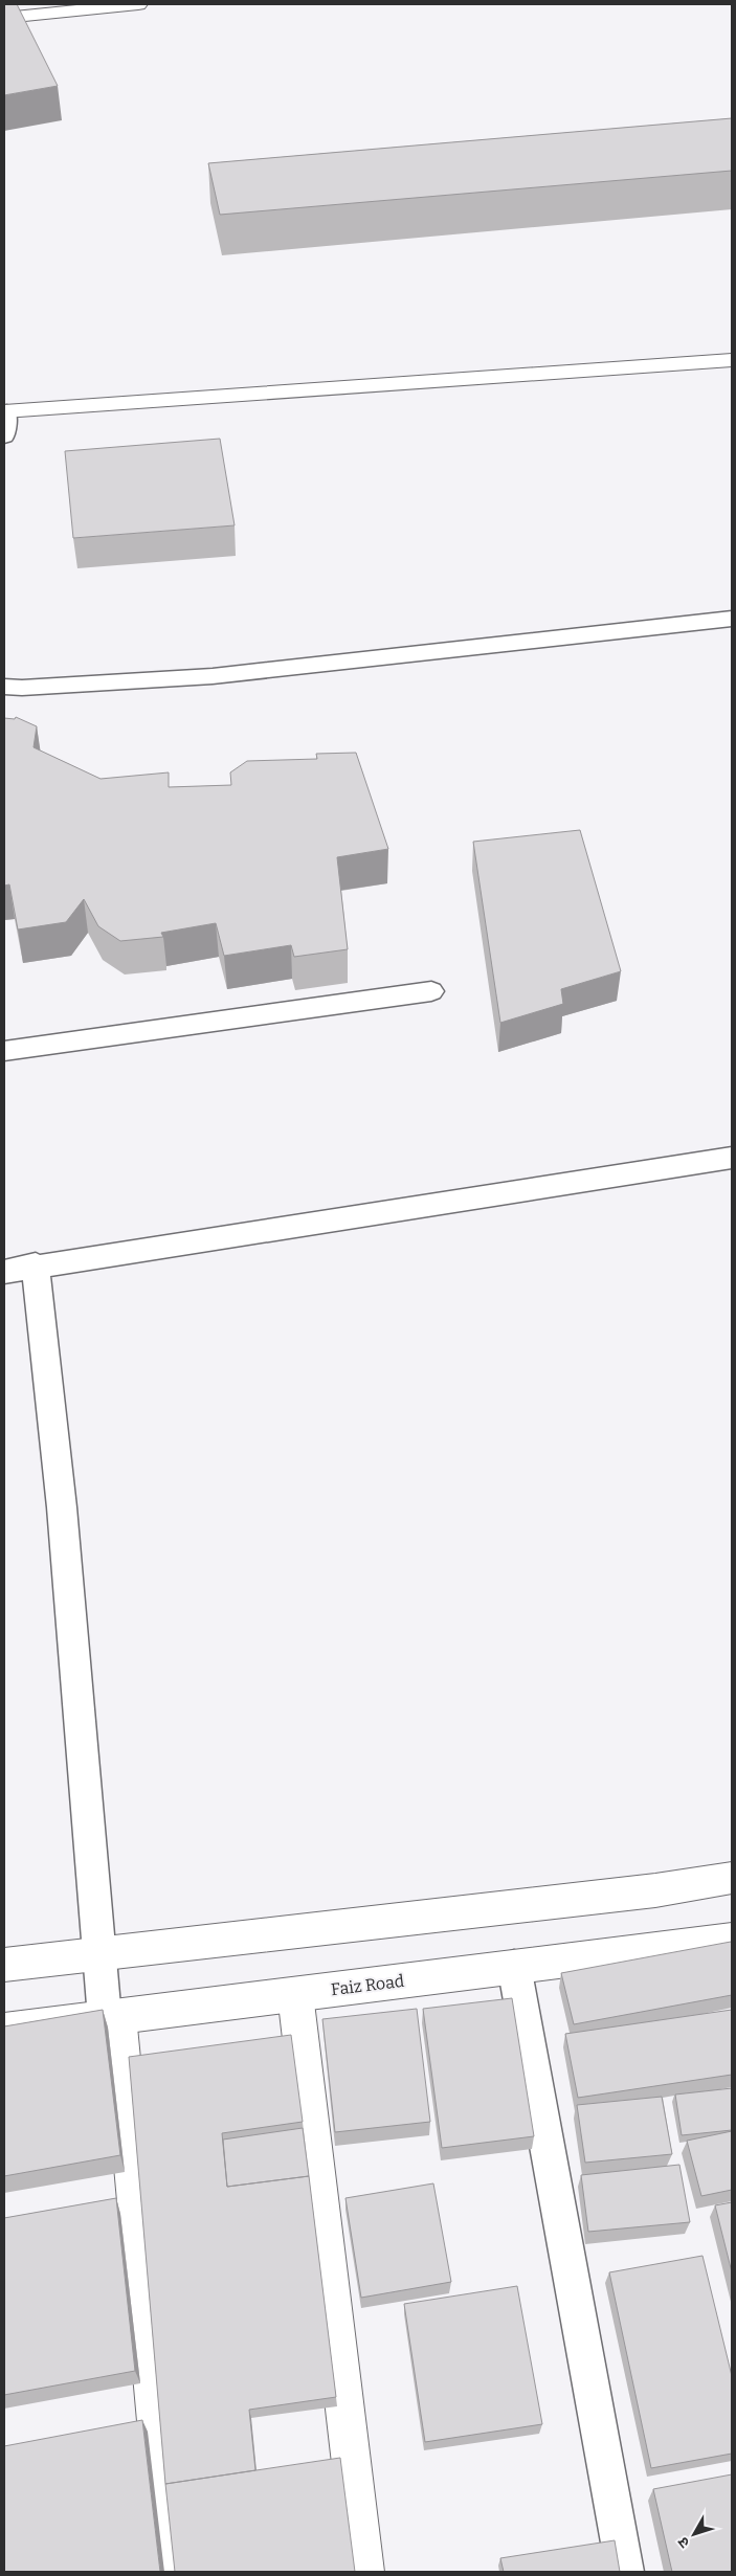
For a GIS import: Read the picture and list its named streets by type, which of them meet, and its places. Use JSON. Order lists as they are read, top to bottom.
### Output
{
  "streets": {
    "street": ["Faiz Road"]
  },
  "north": "bottom left"
}
